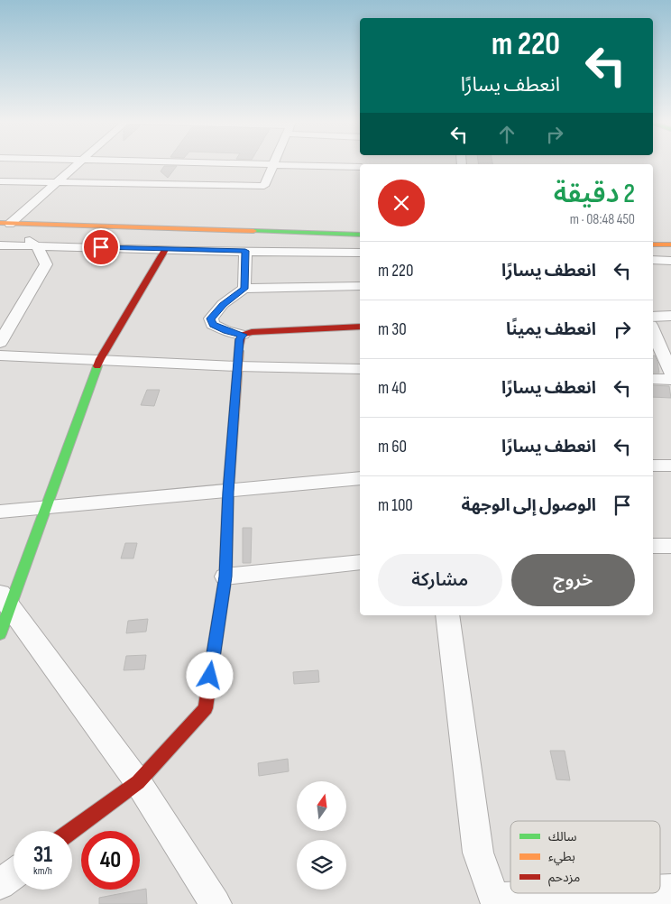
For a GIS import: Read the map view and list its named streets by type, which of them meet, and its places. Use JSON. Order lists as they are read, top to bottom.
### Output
{
  "legend": ["سالك", "بطيء", "مزدحم"],
  "north": "top",
  "page": {
    "turn": ["220 m", "انعطف يسارًا"],
    "heading": ["2 دقيقة", "450 m · 08:48"],
    "list": [
      {
        "name": "انعطف يسارًا",
        "value": "220 m"
      },
      {
        "name": "انعطف يمينًا",
        "value": "30 m"
      },
      {
        "name": "انعطف يسارًا",
        "value": "40 m"
      },
      {
        "name": "انعطف يسارًا",
        "value": "60 m"
      },
      {
        "name": "الوصول إلى الوجهة",
        "value": "100 m"
      }
    ],
    "buttons": ["خروج", "مشاركة"],
    "speed": "31 km/h",
    "limit": "40"
  }
}
